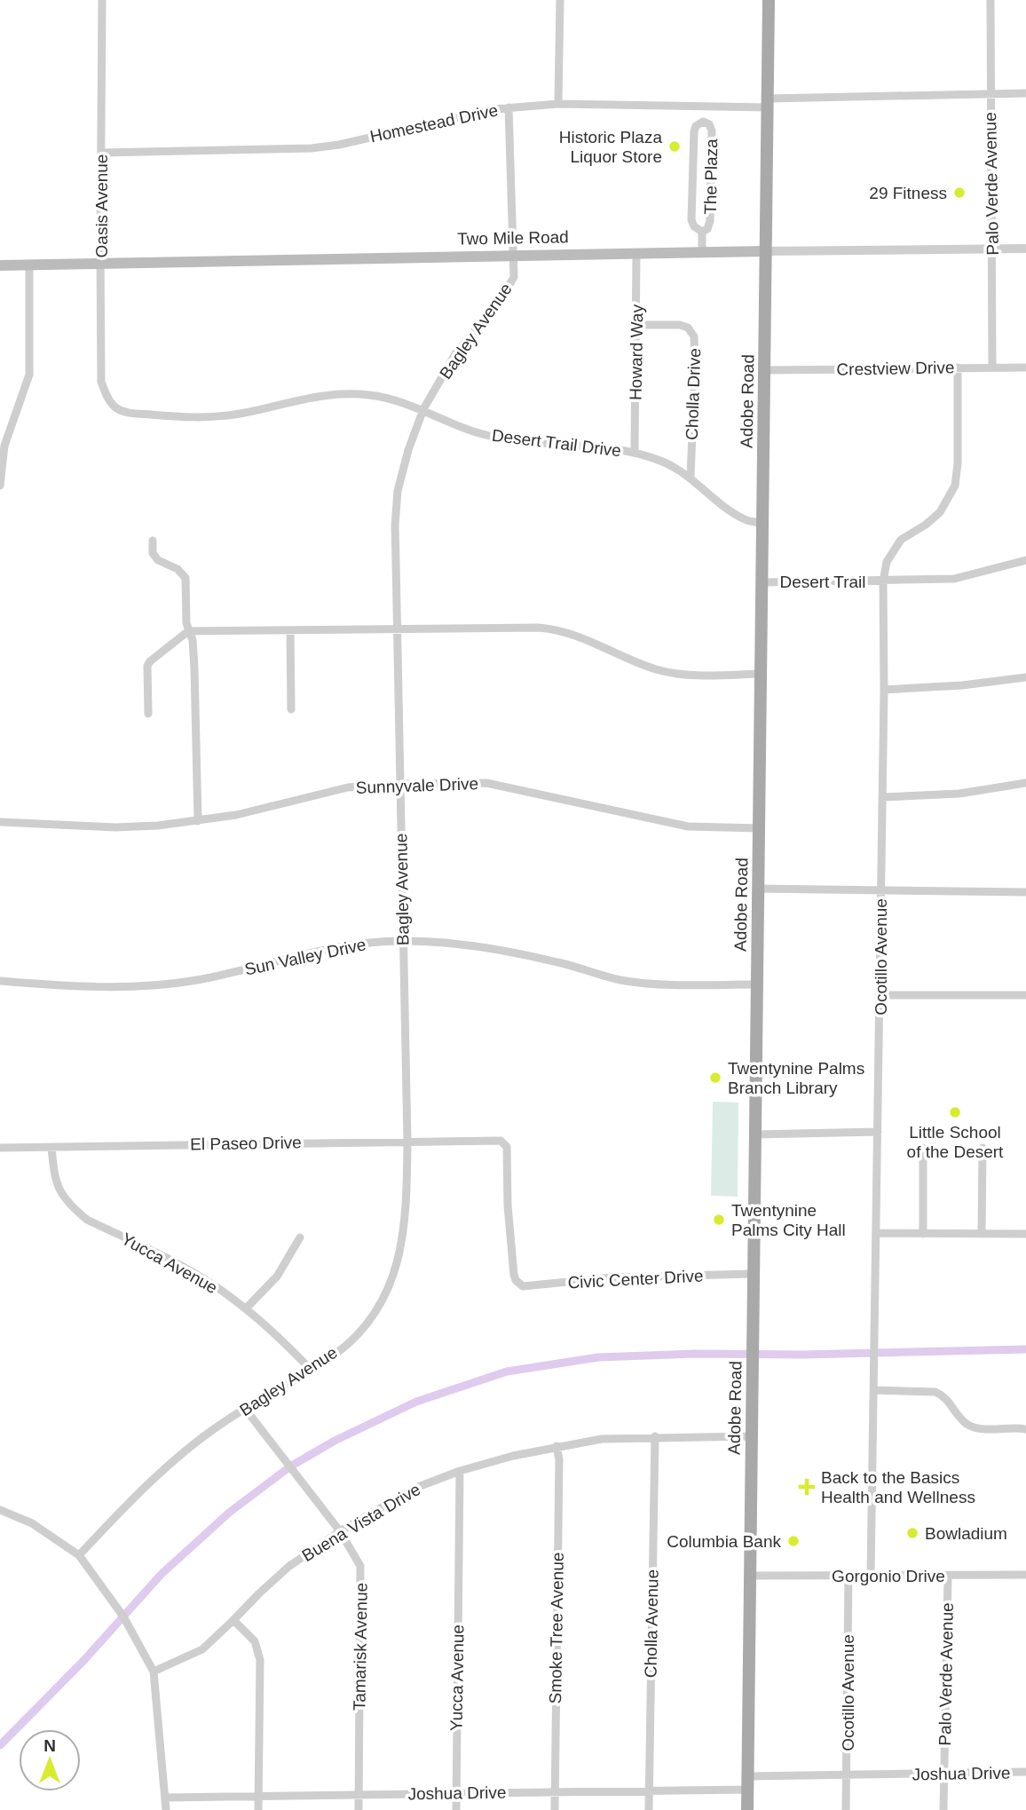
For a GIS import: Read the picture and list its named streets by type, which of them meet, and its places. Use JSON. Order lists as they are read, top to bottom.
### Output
{
  "streets": {
    "main road": ["Two Mile Road", "Adobe Road"],
    "street": [
      "Homestead Drive",
      "The Plaza",
      "Palo Verde Avenue",
      "Oasis Avenue",
      "Bagley Avenue",
      "Howard Way",
      "Crestview Drive",
      "Cholla Drive",
      "Desert Trail Drive",
      "Desert Trail",
      "Sunnyvale Drive",
      "Sun Valley Drive",
      "Ocotillo Avenue",
      "El Paseo Drive",
      "Yucca Avenue",
      "Civic Center Drive",
      "Buena Vista Drive",
      "Gorgonio Drive",
      "Cholla Avenue",
      "Smoke Tree Avenue",
      "Tamarisk Avenue",
      "Joshua Drive"
    ]
  },
  "crossings": [
    ["Homestead Drive", "The Plaza"],
    ["Homestead Drive", "Palo Verde Avenue"],
    ["Homestead Drive", "Oasis Avenue"],
    ["Homestead Drive", "Bagley Avenue"],
    ["Homestead Drive", "Adobe Road"],
    ["The Plaza", "Two Mile Road"],
    ["Palo Verde Avenue", "Two Mile Road"],
    ["Palo Verde Avenue", "Crestview Drive"],
    ["Palo Verde Avenue", "Gorgonio Drive"],
    ["Palo Verde Avenue", "Joshua Drive"],
    ["Oasis Avenue", "Two Mile Road"],
    ["Oasis Avenue", "Desert Trail Drive"],
    ["Two Mile Road", "Bagley Avenue"],
    ["Two Mile Road", "Howard Way"],
    ["Two Mile Road", "Adobe Road"],
    ["Bagley Avenue", "Desert Trail Drive"],
    ["Bagley Avenue", "Sunnyvale Drive"],
    ["Bagley Avenue", "Sun Valley Drive"],
    ["Bagley Avenue", "El Paseo Drive"],
    ["Bagley Avenue", "Yucca Avenue"],
    ["Bagley Avenue", "Tamarisk Avenue"],
    ["Howard Way", "Cholla Drive"],
    ["Howard Way", "Desert Trail Drive"],
    ["Crestview Drive", "Adobe Road"],
    ["Crestview Drive", "Ocotillo Avenue"],
    ["Cholla Drive", "Desert Trail Drive"],
    ["Adobe Road", "Desert Trail Drive"],
    ["Adobe Road", "Desert Trail"],
    ["Adobe Road", "Sunnyvale Drive"],
    ["Adobe Road", "Sun Valley Drive"],
    ["Adobe Road", "Civic Center Drive"],
    ["Adobe Road", "Buena Vista Drive"],
    ["Adobe Road", "Gorgonio Drive"],
    ["Adobe Road", "Joshua Drive"],
    ["Desert Trail", "Ocotillo Avenue"],
    ["Ocotillo Avenue", "Gorgonio Drive"],
    ["Ocotillo Avenue", "Joshua Drive"],
    ["El Paseo Drive", "Yucca Avenue"],
    ["El Paseo Drive", "Civic Center Drive"],
    ["Yucca Avenue", "Buena Vista Drive"],
    ["Yucca Avenue", "Joshua Drive"],
    ["Buena Vista Drive", "Cholla Avenue"],
    ["Buena Vista Drive", "Smoke Tree Avenue"],
    ["Buena Vista Drive", "Tamarisk Avenue"],
    ["Cholla Avenue", "Joshua Drive"],
    ["Smoke Tree Avenue", "Joshua Drive"],
    ["Tamarisk Avenue", "Joshua Drive"]
  ],
  "places": {
    "other": [
      "Historic Plaza Liquor Store",
      "29 Fitness",
      "Twentynine Palms Branch Library",
      "Little School of the Desert",
      "Twentynine Palms City Hall",
      "Bowladium",
      "Columbia Bank"
    ],
    "health": ["Back to the Basics Health and Wellness"]
  },
  "north": "top"
}
